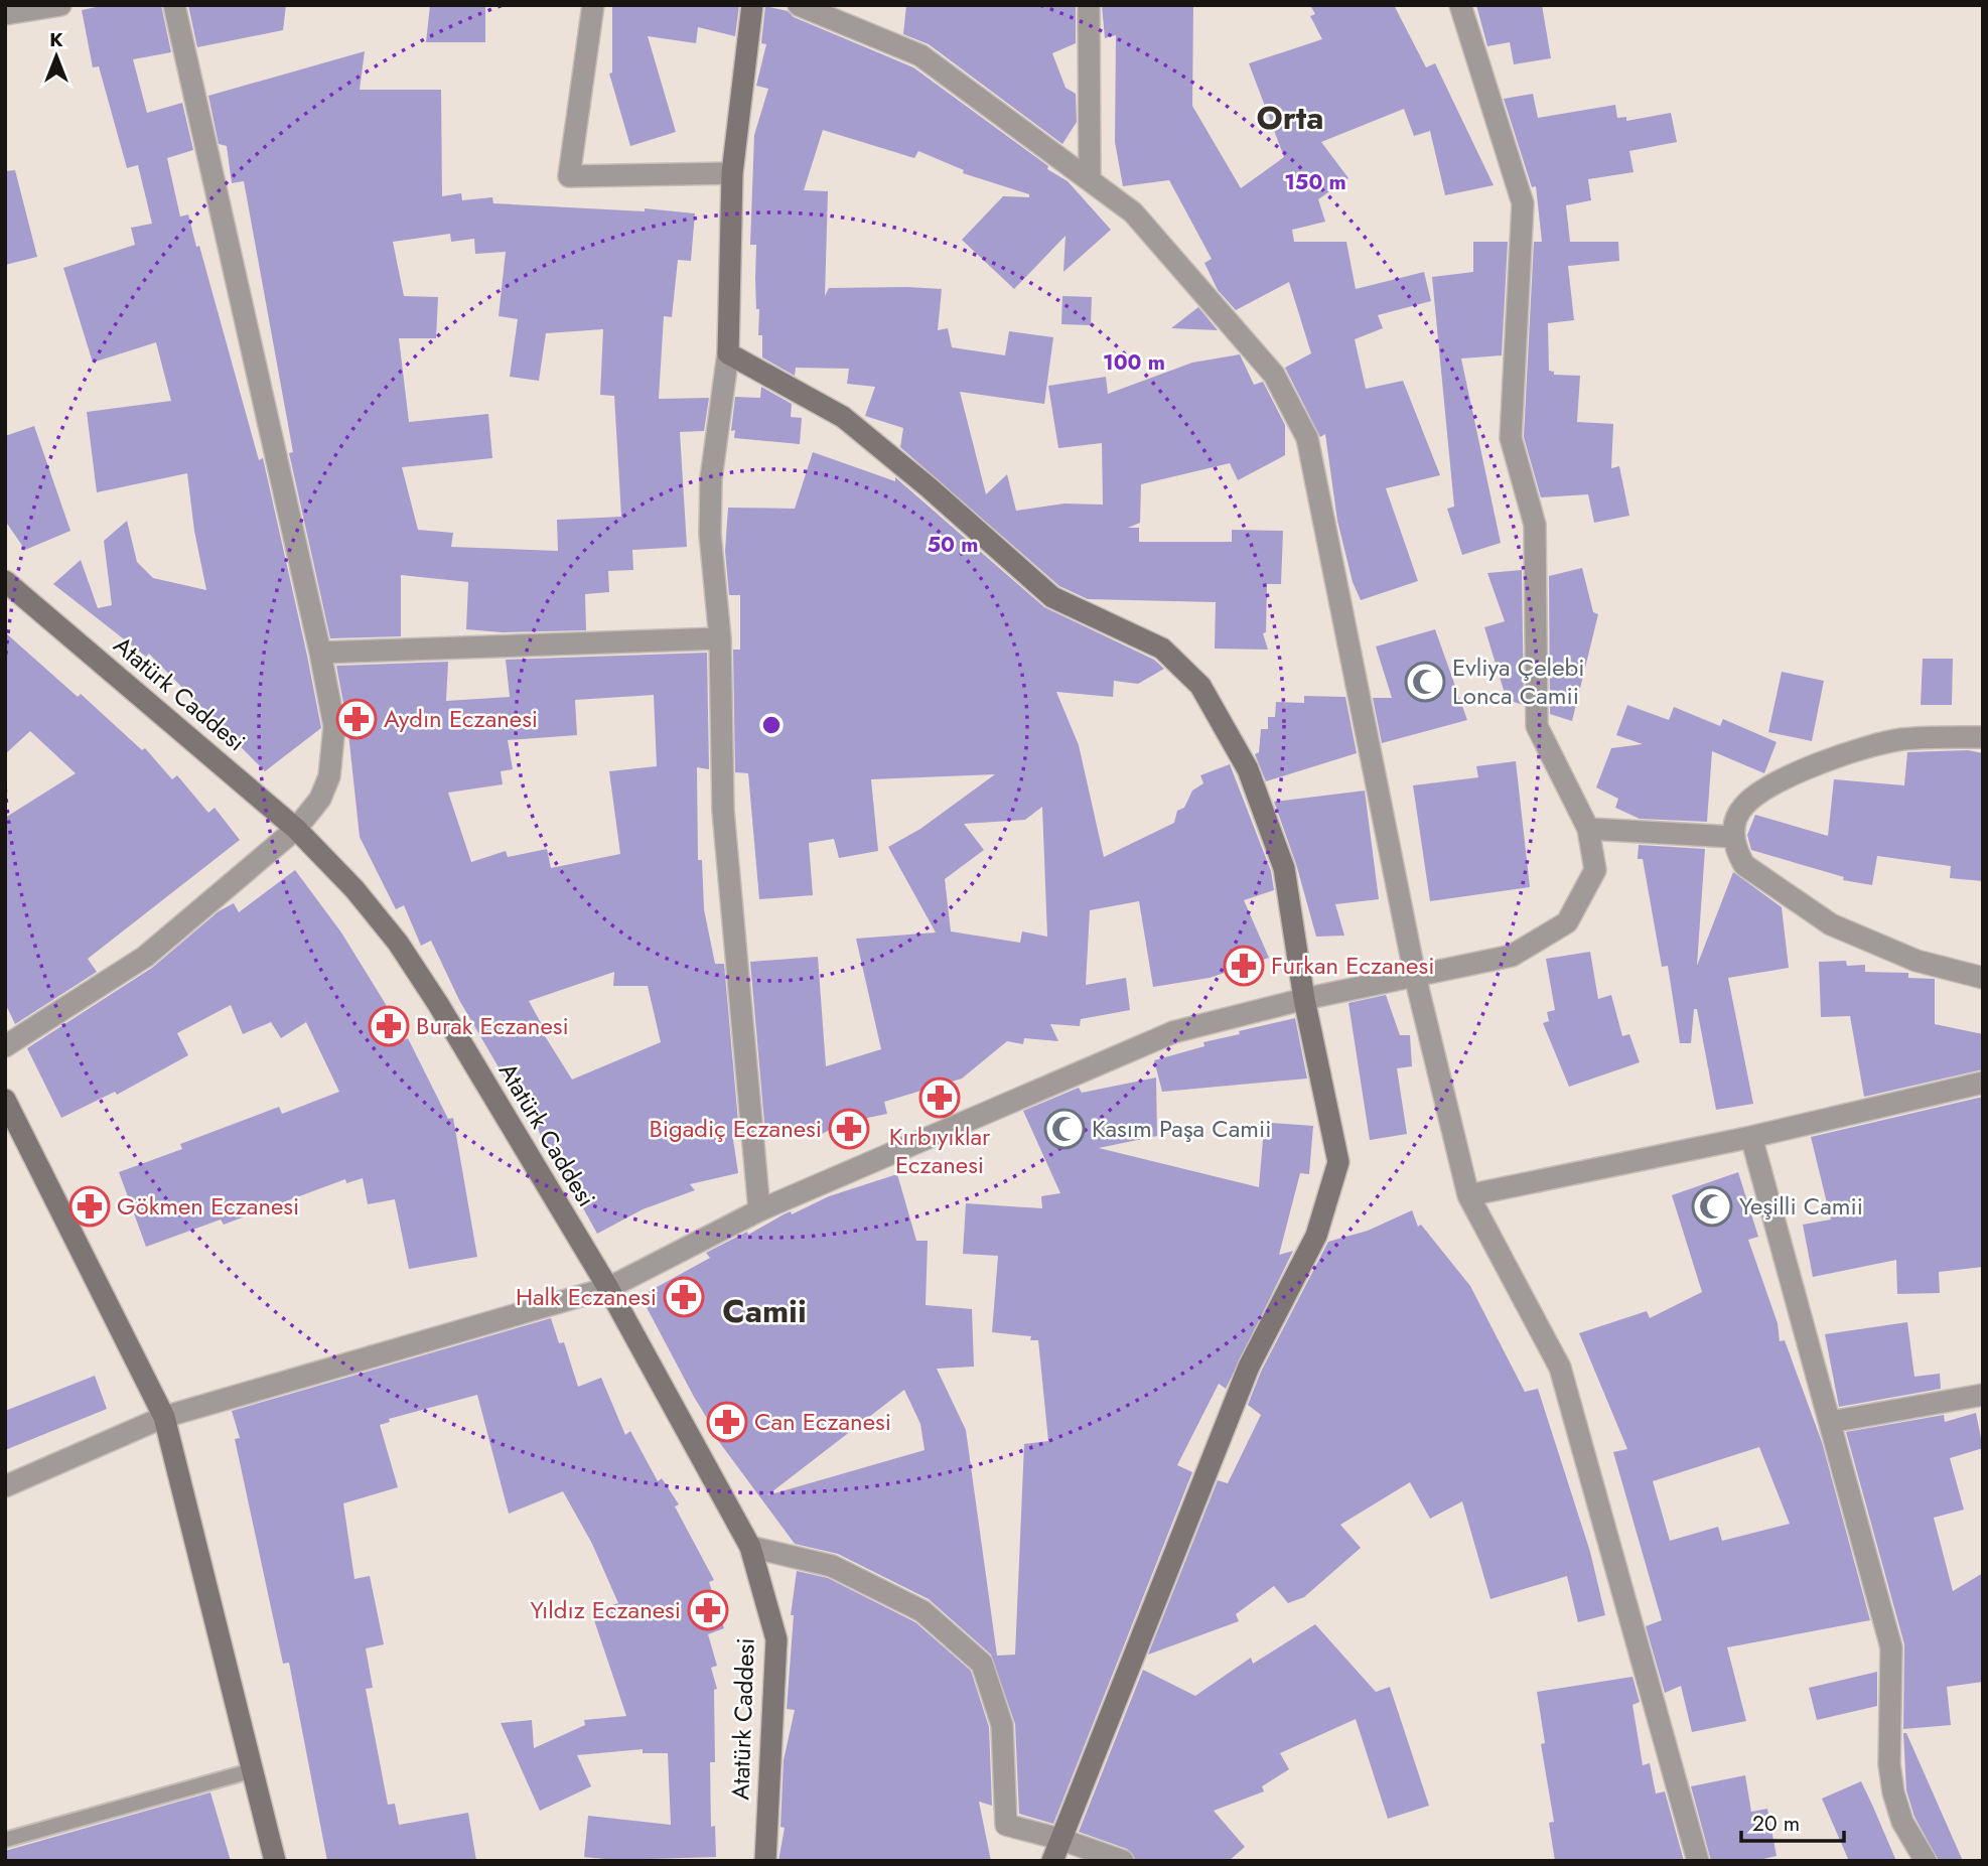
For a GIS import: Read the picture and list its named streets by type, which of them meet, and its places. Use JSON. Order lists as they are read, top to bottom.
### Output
{
  "streets": {
    "street": ["Atatürk Caddesi"]
  },
  "districts": ["Orta", "Camii"],
  "places": {
    "mosque": ["Evliya Çelebi Lonca Camii", "Kasım Paşa Camii", "Yeşilli Camii"],
    "pharmacy": [
      "Aydın Eczanesi",
      "Furkan Eczanesi",
      "Burak Eczanesi",
      "Kırbıyıklar Eczanesi",
      "Bigadiç Eczanesi",
      "Gökmen Eczanesi",
      "Halk Eczanesi",
      "Can Eczanesi",
      "Yıldız Eczanesi"
    ]
  },
  "scale_bar": "20 m",
  "north": "top",
  "rings": ["150 m", "100 m", "50 m"]
}
